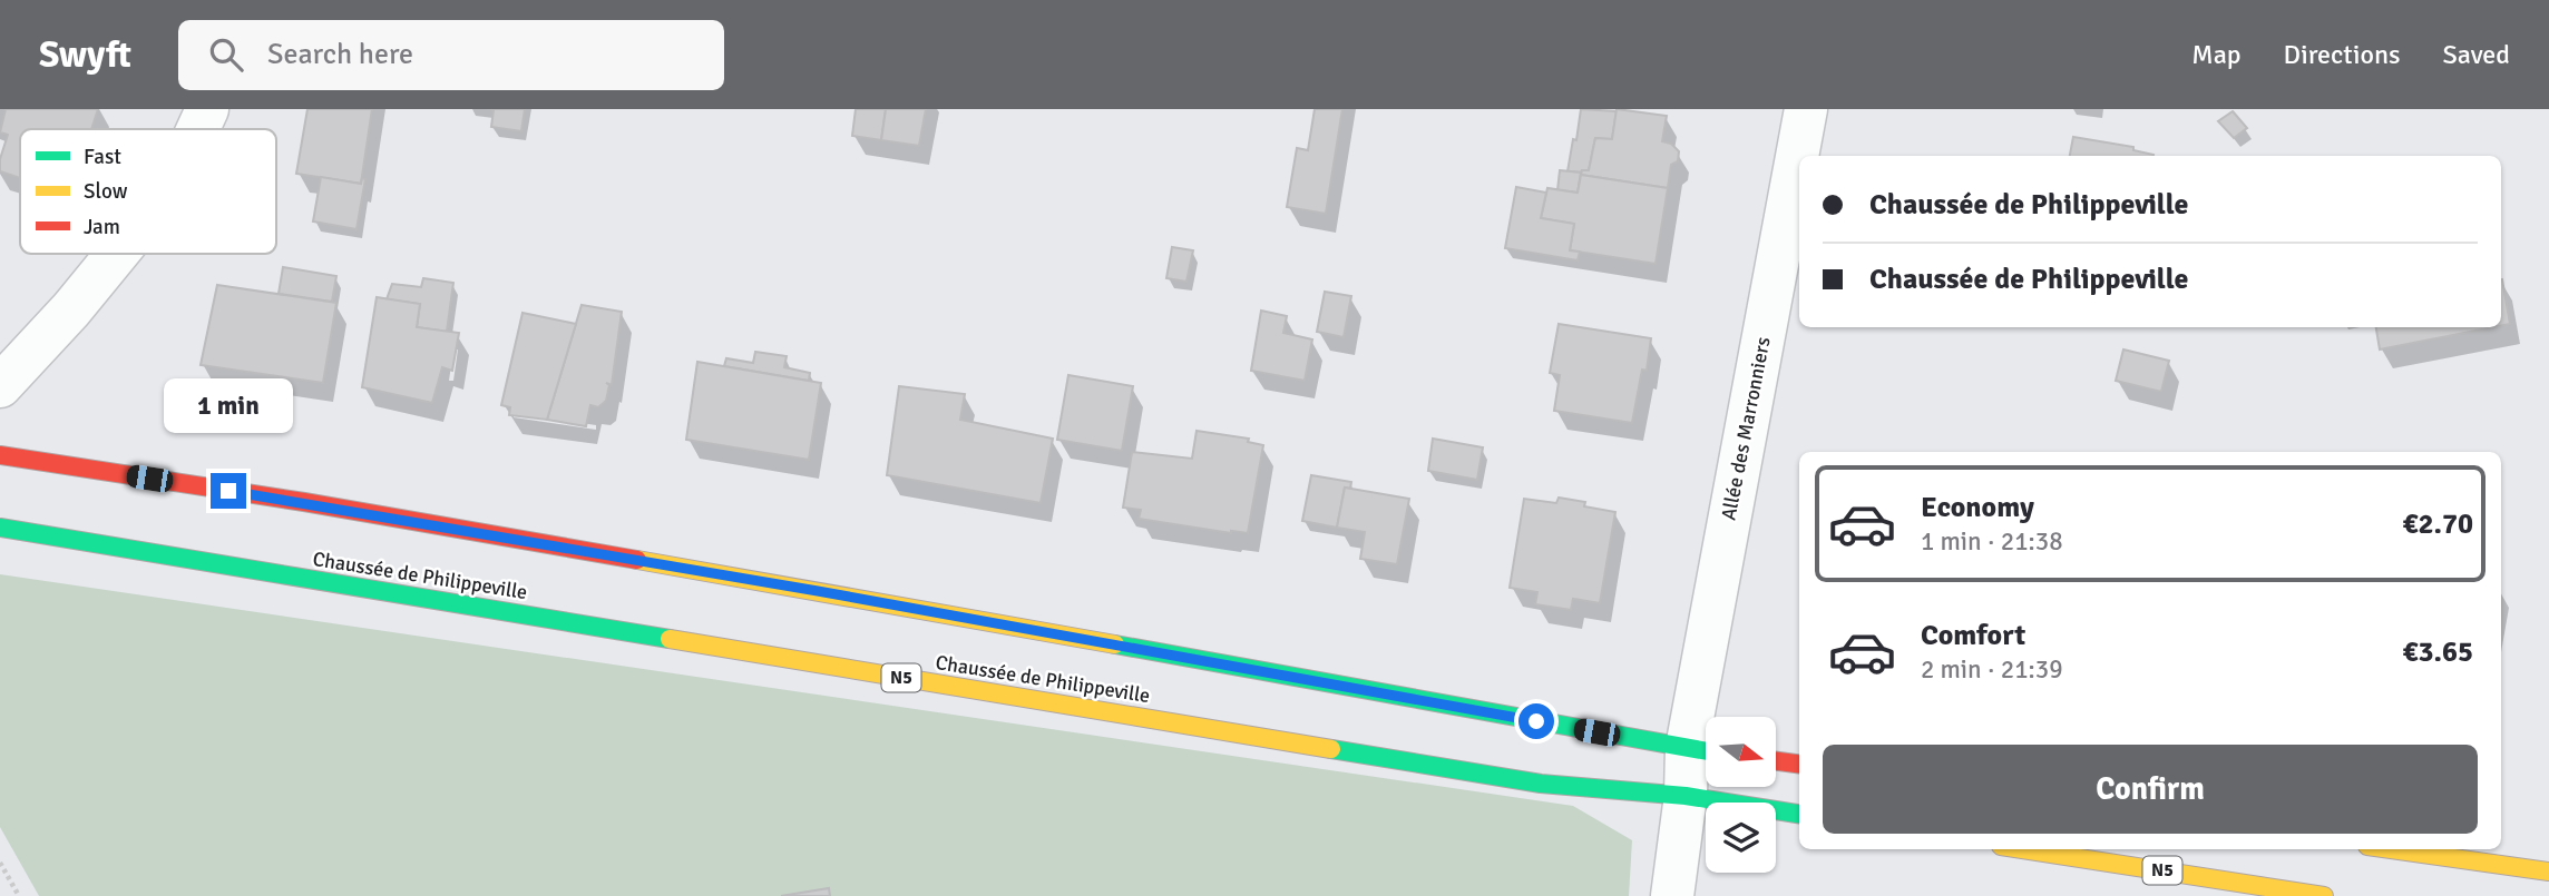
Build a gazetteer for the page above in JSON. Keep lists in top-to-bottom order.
{
  "streets": {
    "main road": ["Chaussée de Philippeville", "N5"],
    "street": ["Allée des Marronniers"]
  },
  "crossings": [
    ["Allée des Marronniers", "Chaussée de Philippeville"]
  ],
  "legend": ["Fast", "Slow", "Jam"],
  "north": "right",
  "page": {
    "header": "Swyft",
    "search": "Search here",
    "nav": ["Map", "Directions", "Saved"],
    "banner": ["Chaussée de Philippeville", "Chaussée de Philippeville"],
    "bubble": "1 min",
    "list": [
      {
        "name": "Economy",
        "note": "1 min · 21:38",
        "value": "€2.70"
      },
      {
        "name": "Comfort",
        "note": "2 min · 21:39",
        "value": "€3.65"
      }
    ],
    "buttons": "Confirm"
  }
}
